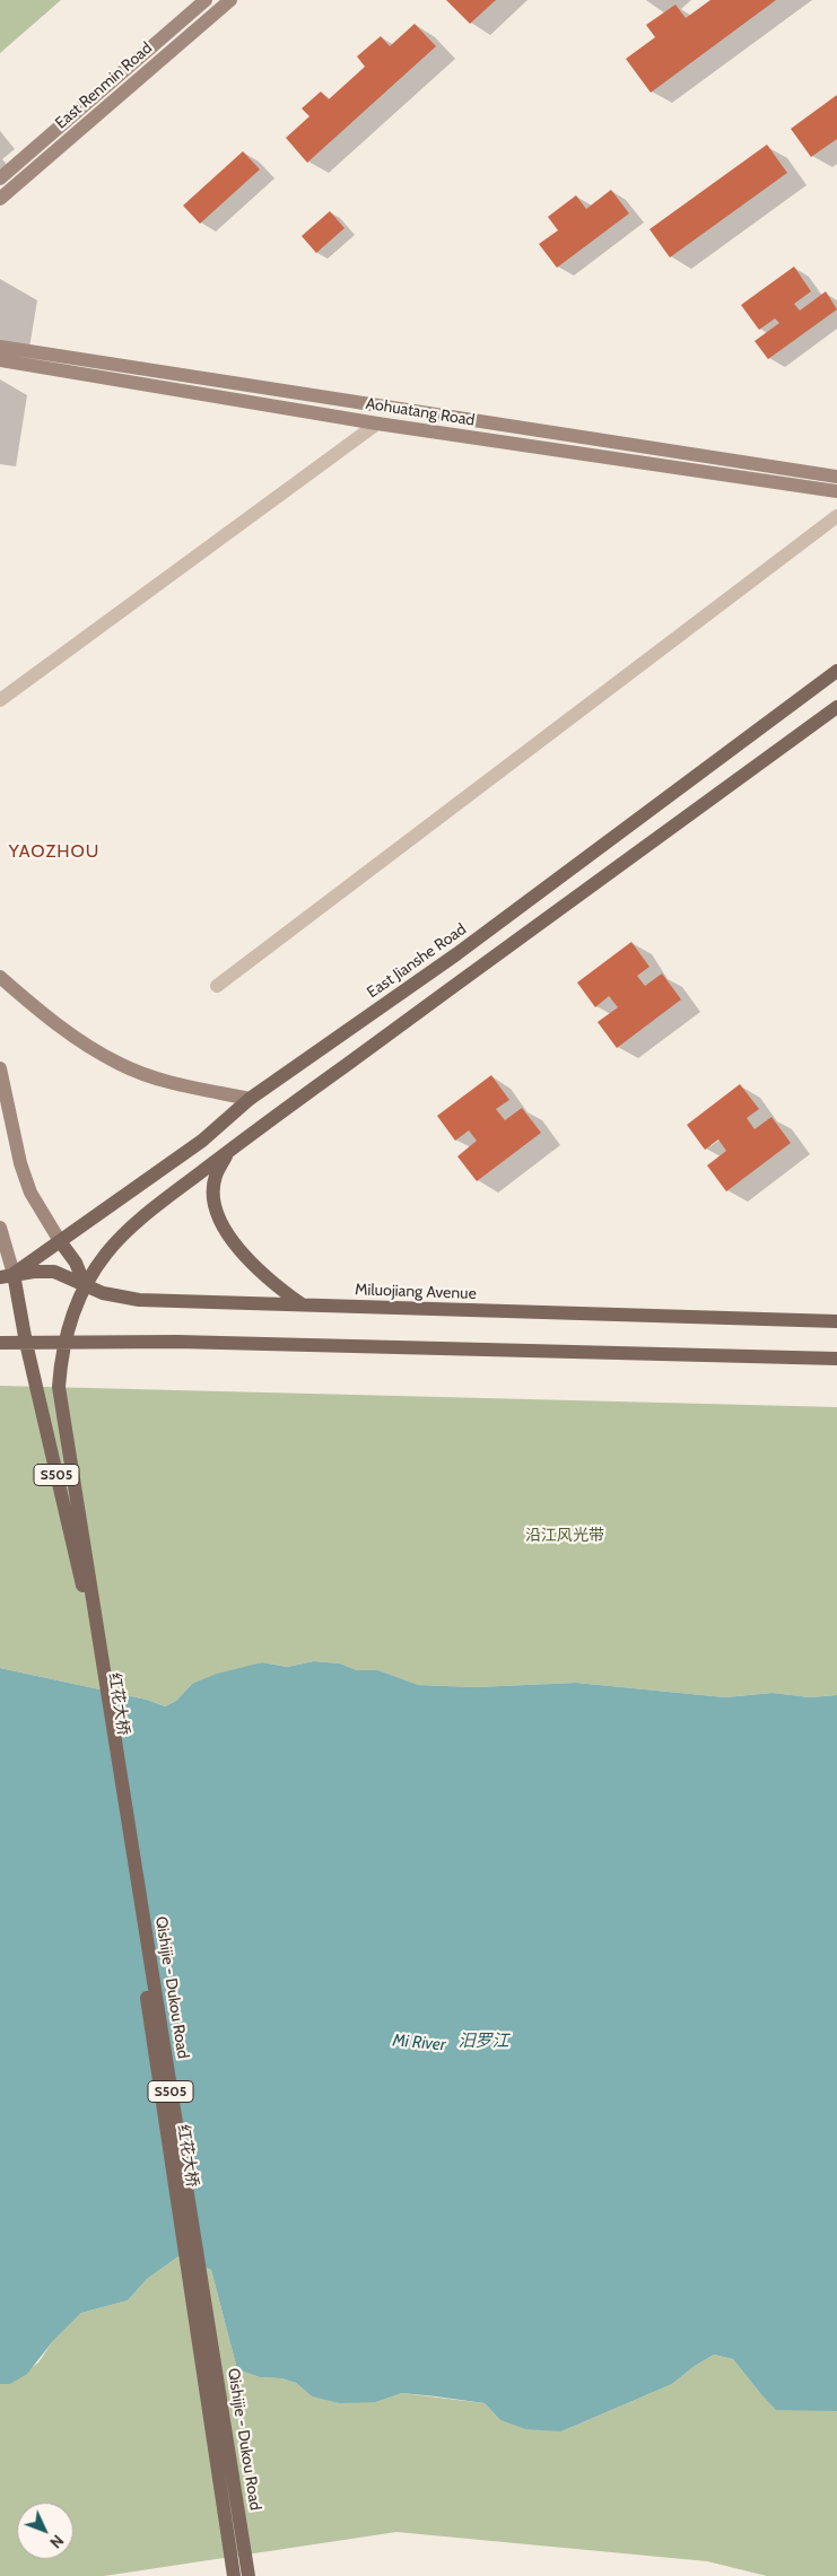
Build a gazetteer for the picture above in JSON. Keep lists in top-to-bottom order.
{
  "streets": {
    "main road": [
      "East Jianshe Road",
      "Miluojiang Avenue",
      "S505",
      "红花大桥",
      "Qishijie - Dukou Road"
    ],
    "street": ["East Renmin Road", "Aohuatang Road"]
  },
  "crossings": [
    ["East Jianshe Road", "Miluojiang Avenue"],
    ["East Jianshe Road", "S505"],
    ["Miluojiang Avenue", "S505"],
    ["S505", "红花大桥"],
    ["S505", "Qishijie - Dukou Road"],
    ["红花大桥", "Qishijie - Dukou Road"]
  ],
  "districts": ["YAOZHOU"],
  "water": ["汨罗江", "Mi River"],
  "parks": ["沿江风光带"],
  "north": "bottom right"
}
